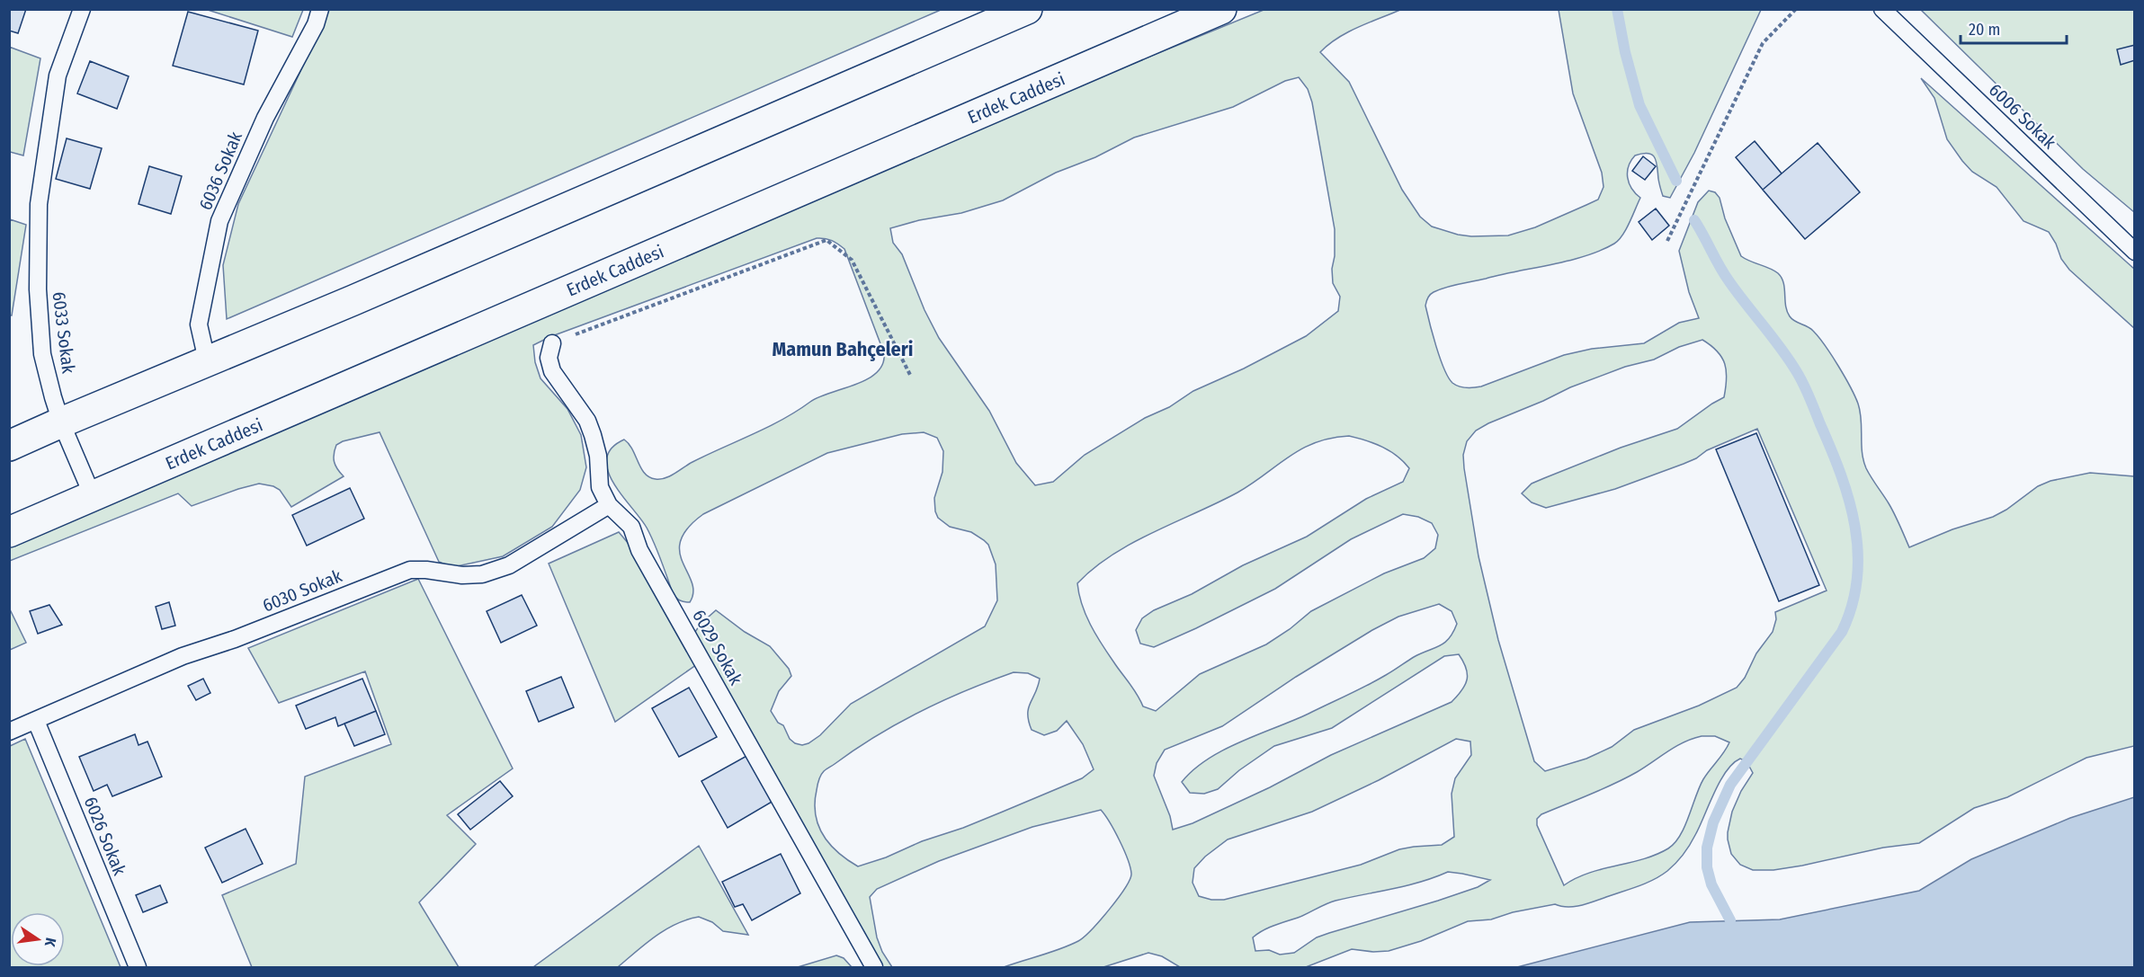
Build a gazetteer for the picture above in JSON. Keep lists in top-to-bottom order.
{
  "streets": {
    "main road": ["Erdek Caddesi"],
    "lane": [
      "6006 Sokak",
      "6036 Sokak",
      "6033 Sokak",
      "6030 Sokak",
      "6029 Sokak",
      "6026 Sokak"
    ]
  },
  "crossings": [
    ["Erdek Caddesi", "6033 Sokak"],
    ["6030 Sokak", "6029 Sokak"],
    ["6030 Sokak", "6026 Sokak"]
  ],
  "districts": ["Mamun Bahçeleri"],
  "scale_bar": "20 m",
  "north": "right"
}
